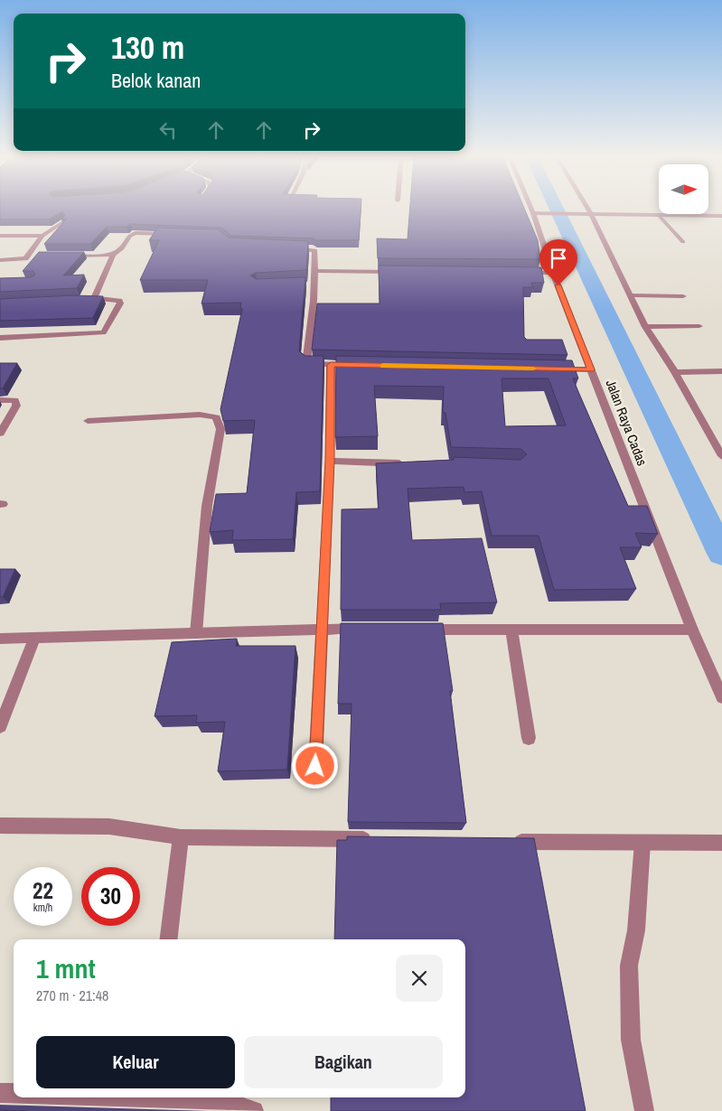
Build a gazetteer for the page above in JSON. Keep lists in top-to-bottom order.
{
  "streets": {
    "street": ["Jalan Raya Cadas"]
  },
  "north": "right",
  "page": {
    "turn": ["130 m", "Belok kanan"],
    "speed": "22 km/h",
    "limit": "30",
    "heading": ["1 mnt", "270 m · 21:48"],
    "buttons": ["Keluar", "Bagikan"]
  }
}
